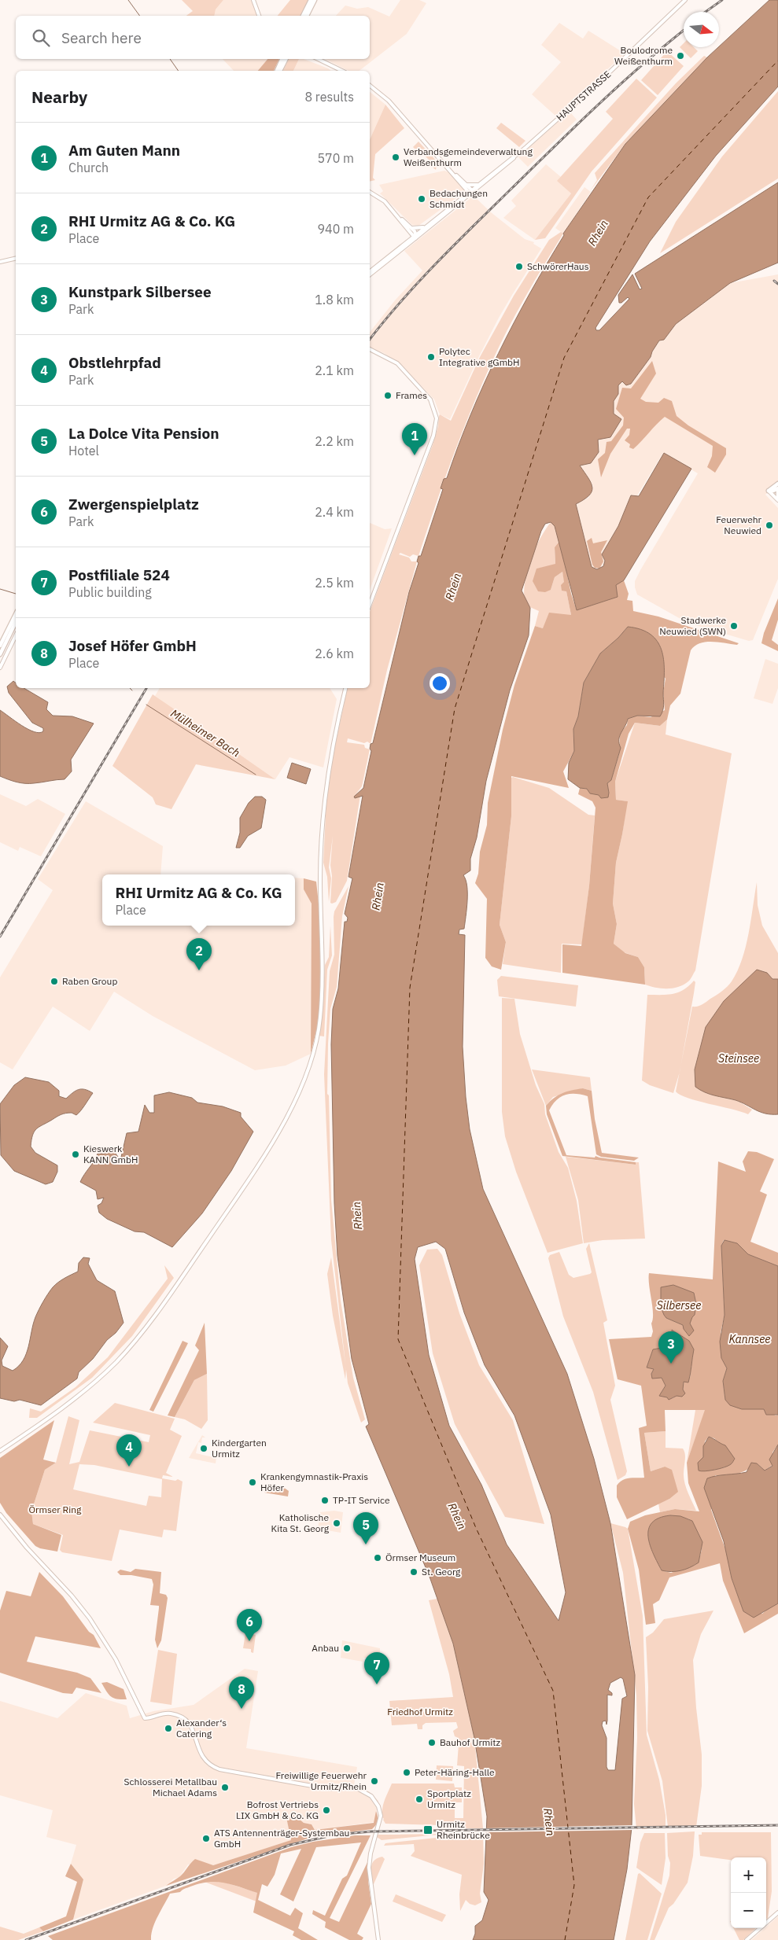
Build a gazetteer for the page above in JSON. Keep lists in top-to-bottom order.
{
  "streets": {
    "street": ["HAUPTSTRASSE"]
  },
  "water": [
    "Rhein",
    "Mülheimer Bach",
    "Steinsee",
    "Silbersee",
    "Kannsee"
  ],
  "parks": ["Örmser Ring", "Friedhof Urmitz"],
  "places": {
    "other": [
      "Boulodrome Weißenthurm",
      "Verbandsgemeindeverwaltung Weißenthurm",
      "Bedachungen Schmidt",
      "SchwörerHaus",
      "Polytec Integrative gGmbH",
      "Frames",
      "Feuerwehr Neuwied",
      "Stadwerke Neuwied (SWN)",
      "Raben Group",
      "Kieswerk KANN GmbH",
      "Kindergarten Urmitz",
      "Krankengymnastik-Praxis Höfer",
      "TP-IT Service",
      "Katholische Kita St. Georg",
      "Örmser Museum",
      "St. Georg",
      "Anbau",
      "Alexander‘s Catering",
      "Bauhof Urmitz",
      "Peter-Häring-Halle",
      "Freiwillige Feuerwehr Urmitz/Rhein",
      "Schlosserei Metallbau Michael Adams",
      "Sportplatz Urmitz",
      "Bofrost Vertriebs LIX GmbH & Co. KG",
      "ATS Antennenträger-Systembau GmbH"
    ],
    "transit": ["Urmitz Rheinbrücke"]
  },
  "north": "right",
  "page": {
    "search": "Search here",
    "heading": ["Nearby", "8 results"],
    "list": [
      {
        "mark": "1",
        "name": "Am Guten Mann",
        "note": "Church",
        "value": "570 m"
      },
      {
        "mark": "2",
        "name": "RHI Urmitz AG & Co. KG",
        "note": "Place",
        "value": "940 m"
      },
      {
        "mark": "3",
        "name": "Kunstpark Silbersee",
        "note": "Park",
        "value": "1.8 km"
      },
      {
        "mark": "4",
        "name": "Obstlehrpfad",
        "note": "Park",
        "value": "2.1 km"
      },
      {
        "mark": "5",
        "name": "La Dolce Vita Pension",
        "note": "Hotel",
        "value": "2.2 km"
      },
      {
        "mark": "6",
        "name": "Zwergenspielplatz",
        "note": "Park",
        "value": "2.4 km"
      },
      {
        "mark": "7",
        "name": "Postfiliale 524",
        "note": "Public building",
        "value": "2.5 km"
      },
      {
        "mark": "8",
        "name": "Josef Höfer GmbH",
        "note": "Place",
        "value": "2.6 km"
      }
    ],
    "pins": [
      "1",
      "2",
      "3",
      "4",
      "5",
      "6",
      "7",
      "8"
    ],
    "popup": ["RHI Urmitz AG & Co. KG", "Place"],
    "map_buttons": ["+", "−"]
  }
}
